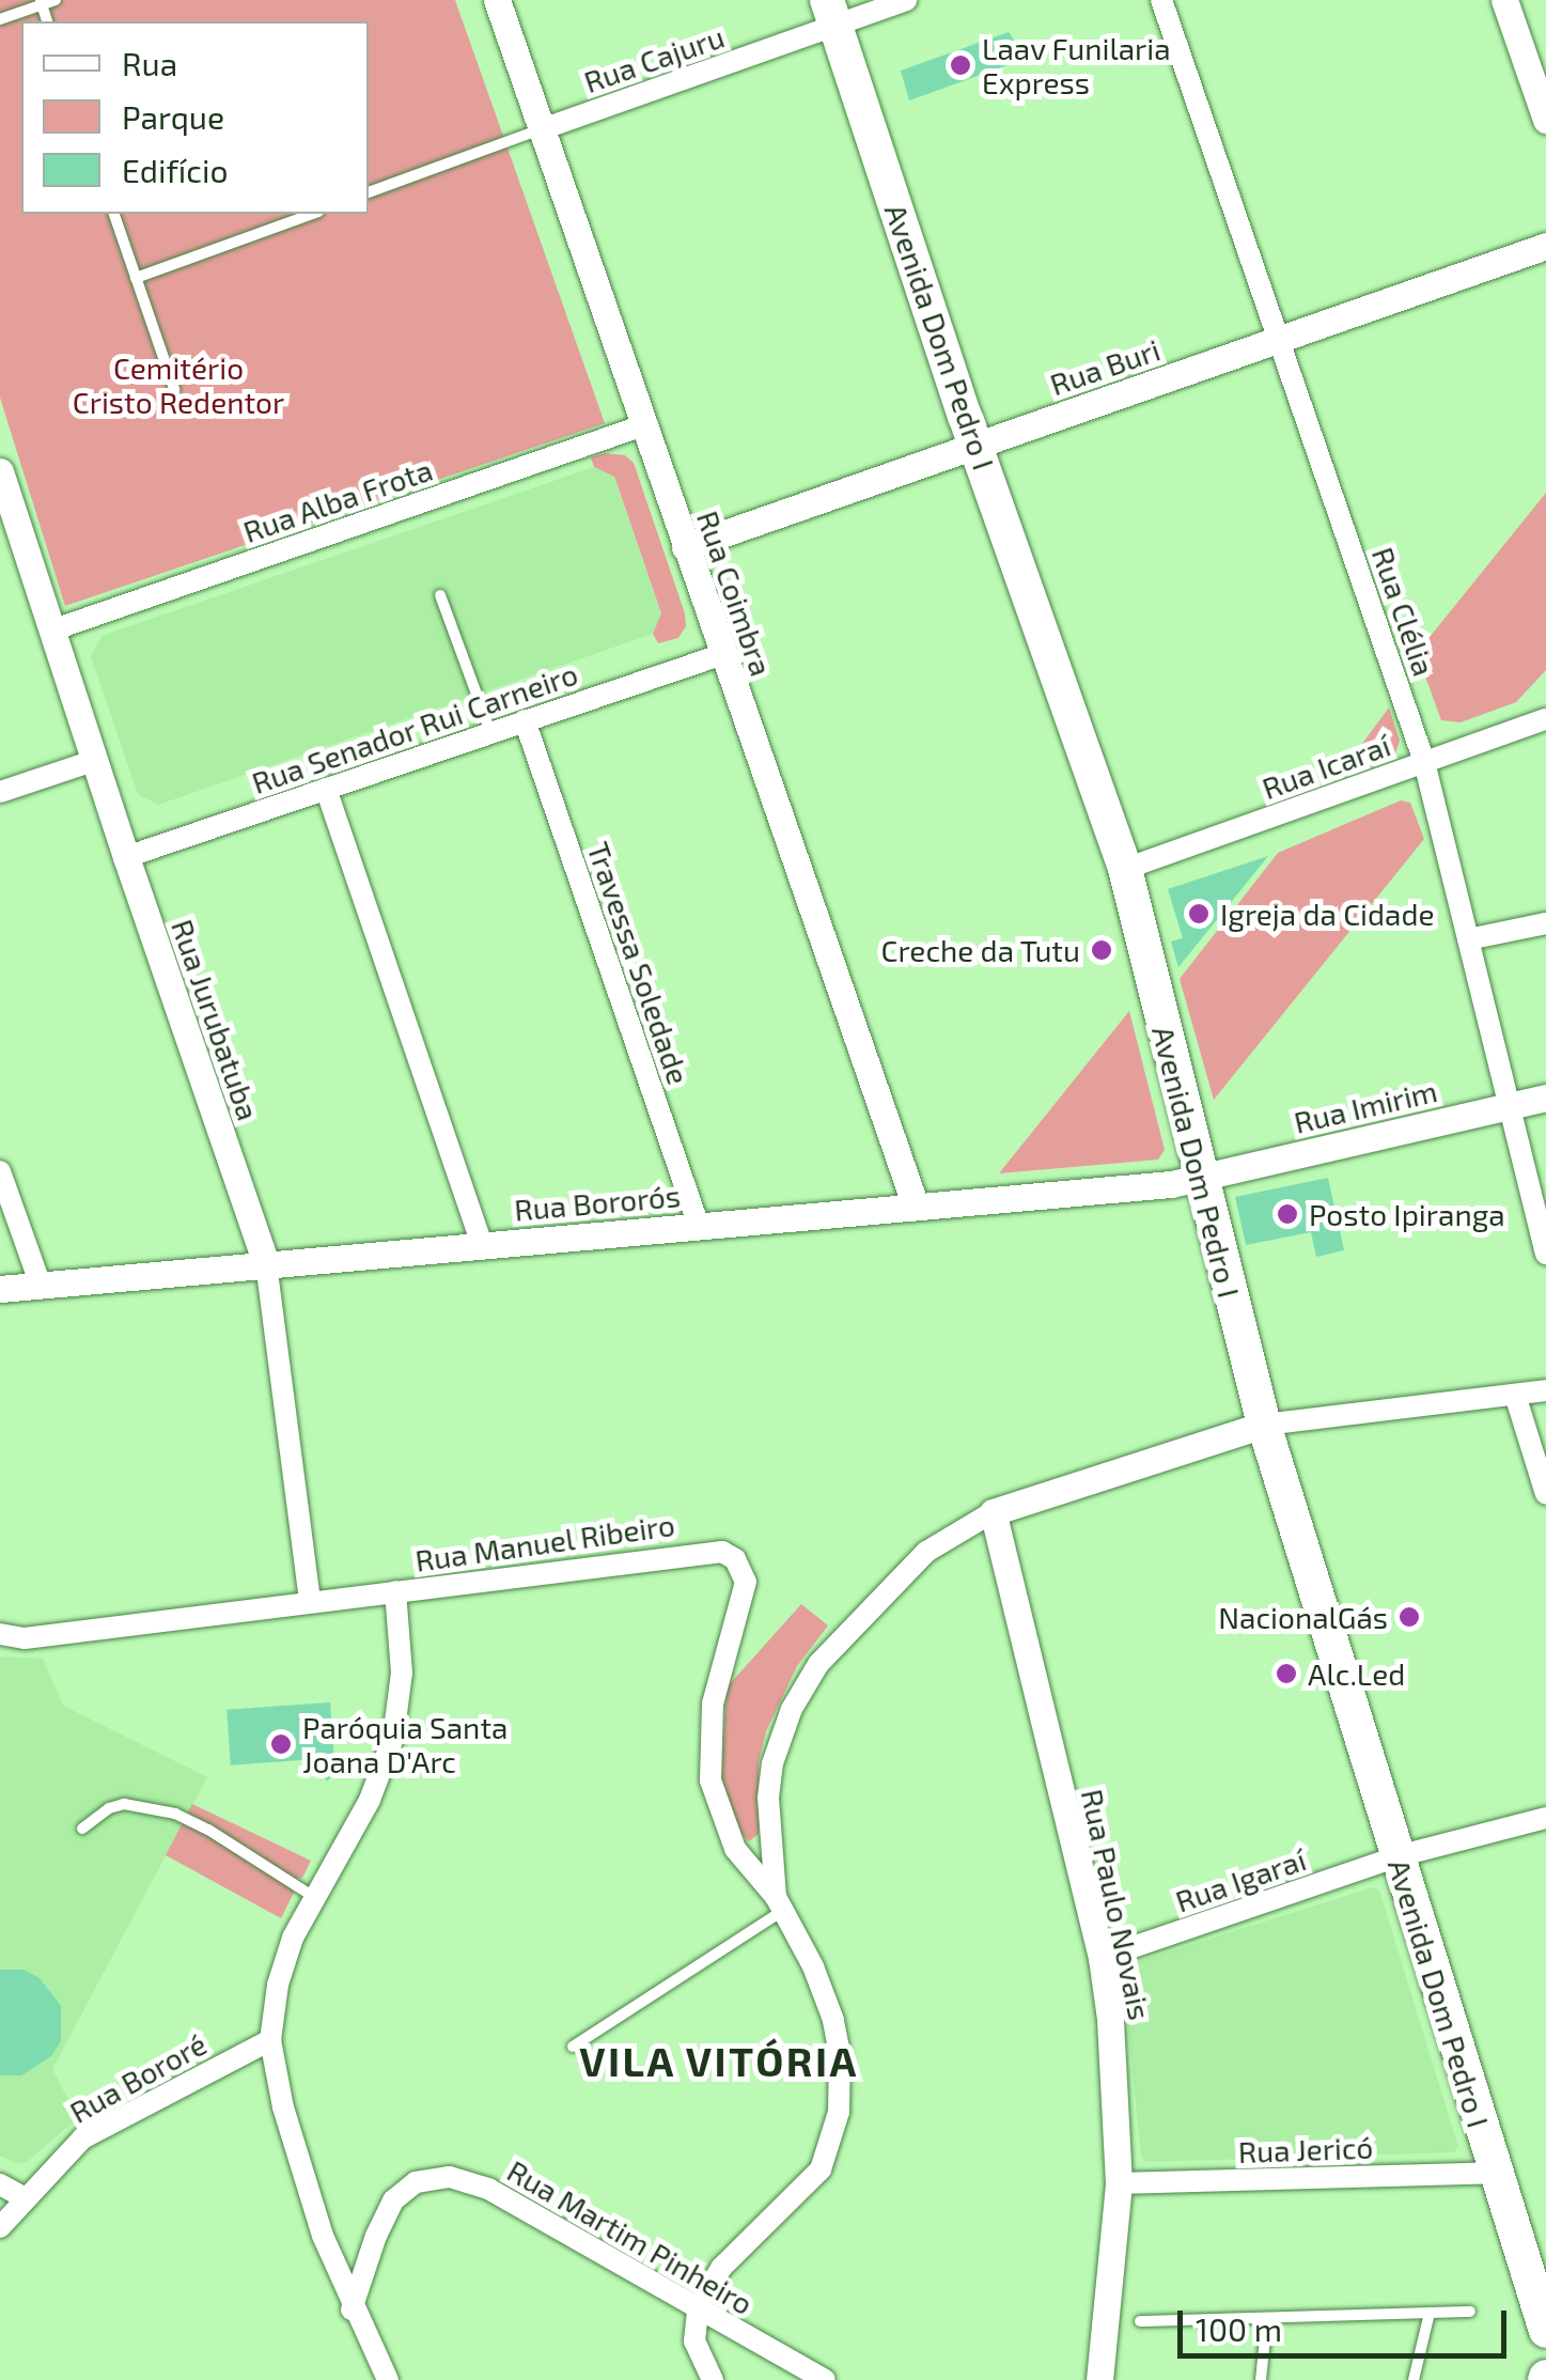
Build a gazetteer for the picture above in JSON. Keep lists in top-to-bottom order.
{
  "streets": {
    "main road": ["Avenida Dom Pedro I"],
    "street": [
      "Rua Cajuru",
      "Rua Buri",
      "Rua Alba Frota",
      "Rua Coimbra",
      "Rua Clélia",
      "Rua Senador Rui Carneiro",
      "Rua Icaraí",
      "Travessa Soledade",
      "Rua Jurubatuba",
      "Rua Imirim",
      "Rua Bororós",
      "Rua Manuel Ribeiro",
      "Rua Igaraí",
      "Rua Paulo Novais",
      "Rua Bororé",
      "Rua Jericó",
      "Rua Martim Pinheiro"
    ]
  },
  "crossings": [
    ["Rua Cajuru", "Avenida Dom Pedro I"],
    ["Rua Cajuru", "Rua Coimbra"],
    ["Avenida Dom Pedro I", "Rua Buri"],
    ["Avenida Dom Pedro I", "Rua Icaraí"],
    ["Avenida Dom Pedro I", "Rua Imirim"],
    ["Avenida Dom Pedro I", "Rua Bororós"],
    ["Avenida Dom Pedro I", "Rua Igaraí"],
    ["Avenida Dom Pedro I", "Rua Jericó"],
    ["Rua Buri", "Rua Coimbra"],
    ["Rua Buri", "Rua Clélia"],
    ["Rua Alba Frota", "Rua Coimbra"],
    ["Rua Alba Frota", "Rua Jurubatuba"],
    ["Rua Coimbra", "Rua Senador Rui Carneiro"],
    ["Rua Coimbra", "Rua Bororós"],
    ["Rua Clélia", "Rua Icaraí"],
    ["Rua Clélia", "Rua Imirim"],
    ["Rua Senador Rui Carneiro", "Travessa Soledade"],
    ["Rua Senador Rui Carneiro", "Rua Jurubatuba"],
    ["Travessa Soledade", "Rua Bororós"],
    ["Rua Jurubatuba", "Rua Bororós"],
    ["Rua Jurubatuba", "Rua Manuel Ribeiro"],
    ["Rua Imirim", "Rua Bororós"],
    ["Rua Igaraí", "Rua Paulo Novais"],
    ["Rua Paulo Novais", "Rua Jericó"]
  ],
  "districts": ["VILA VITÓRIA"],
  "parks": ["Cemitério Cristo Redentor"],
  "places": [
    "Laav Funilaria Express",
    "Igreja da Cidade",
    "Creche da Tutu",
    "Posto Ipiranga",
    "NacionalGás",
    "Alc.Led",
    "Paróquia Santa Joana D'Arc"
  ],
  "legend": ["Rua", "Parque", "Edifício"],
  "scale_bar": "100 m"
}
